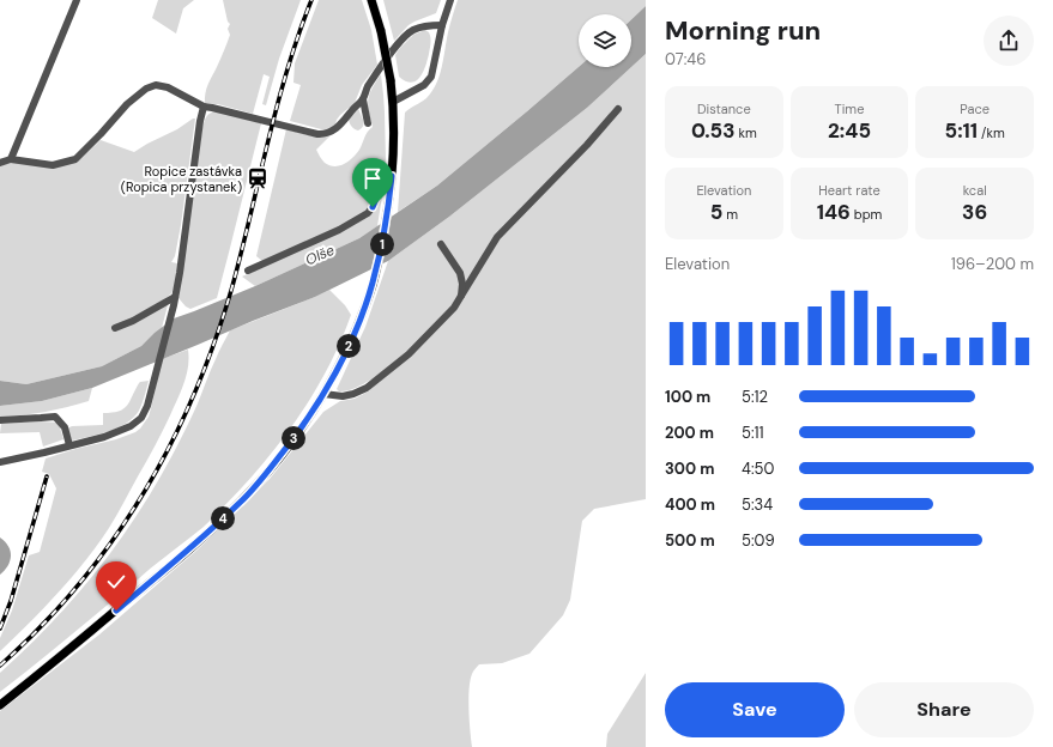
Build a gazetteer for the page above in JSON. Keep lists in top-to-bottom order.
{
  "water": ["Olše"],
  "places": {
    "station": ["Ropice zastávka (Ropica przystanek)"]
  },
  "page": {
    "heading": ["Morning run", "07:46"],
    "stats": [
      ["Distance", "0.53 km"],
      ["Time", "2:45"],
      ["Pace", "5:11 /km"],
      ["Elevation", "5 m"],
      ["Heart rate", "146 bpm"],
      ["kcal", "36"]
    ],
    "pins": [
      "1",
      "2",
      "3",
      "4"
    ],
    "chart": ["Elevation", "196–200 m"],
    "list": [
      {
        "name": "100 m",
        "note": "5:12"
      },
      {
        "name": "200 m",
        "note": "5:11"
      },
      {
        "name": "300 m",
        "note": "4:50"
      },
      {
        "name": "400 m",
        "note": "5:34"
      },
      {
        "name": "500 m",
        "note": "5:09"
      }
    ],
    "buttons": ["Save", "Share"]
  }
}
